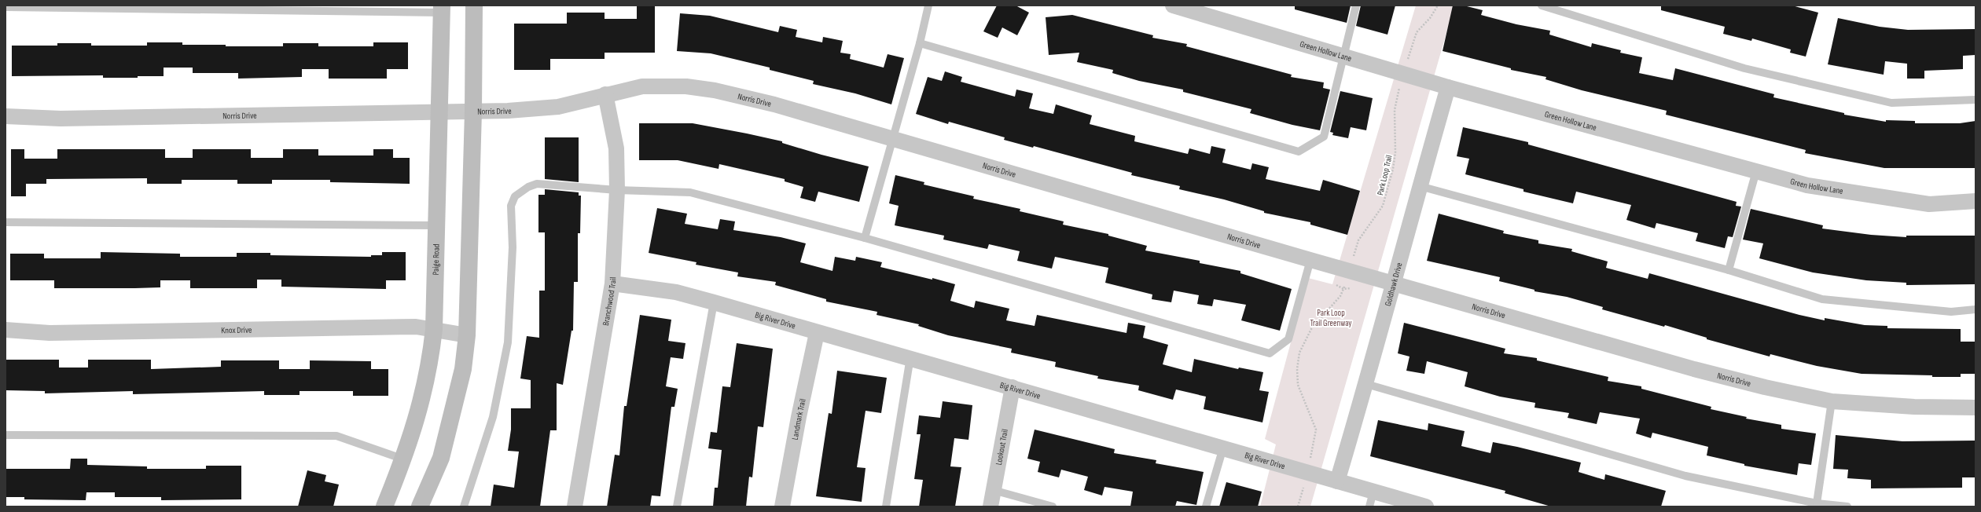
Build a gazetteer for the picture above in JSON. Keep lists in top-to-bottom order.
{
  "streets": {
    "main road": ["Paige Road"],
    "street": [
      "Green Hollow Lane",
      "Norris Drive",
      "Goldhawk Drive",
      "Branchwood Trail",
      "Big River Drive",
      "Knox Drive",
      "Landmark Trail",
      "Lookout Trail"
    ],
    "path": ["Park Loop Trail"]
  },
  "crossings": [
    ["Green Hollow Lane", "Goldhawk Drive"],
    ["Norris Drive", "Paige Road"],
    ["Norris Drive", "Goldhawk Drive"],
    ["Norris Drive", "Branchwood Trail"],
    ["Paige Road", "Knox Drive"],
    ["Goldhawk Drive", "Big River Drive"],
    ["Branchwood Trail", "Big River Drive"],
    ["Big River Drive", "Landmark Trail"],
    ["Big River Drive", "Lookout Trail"]
  ],
  "parks": ["Park Loop Trail Greenway"]
}
